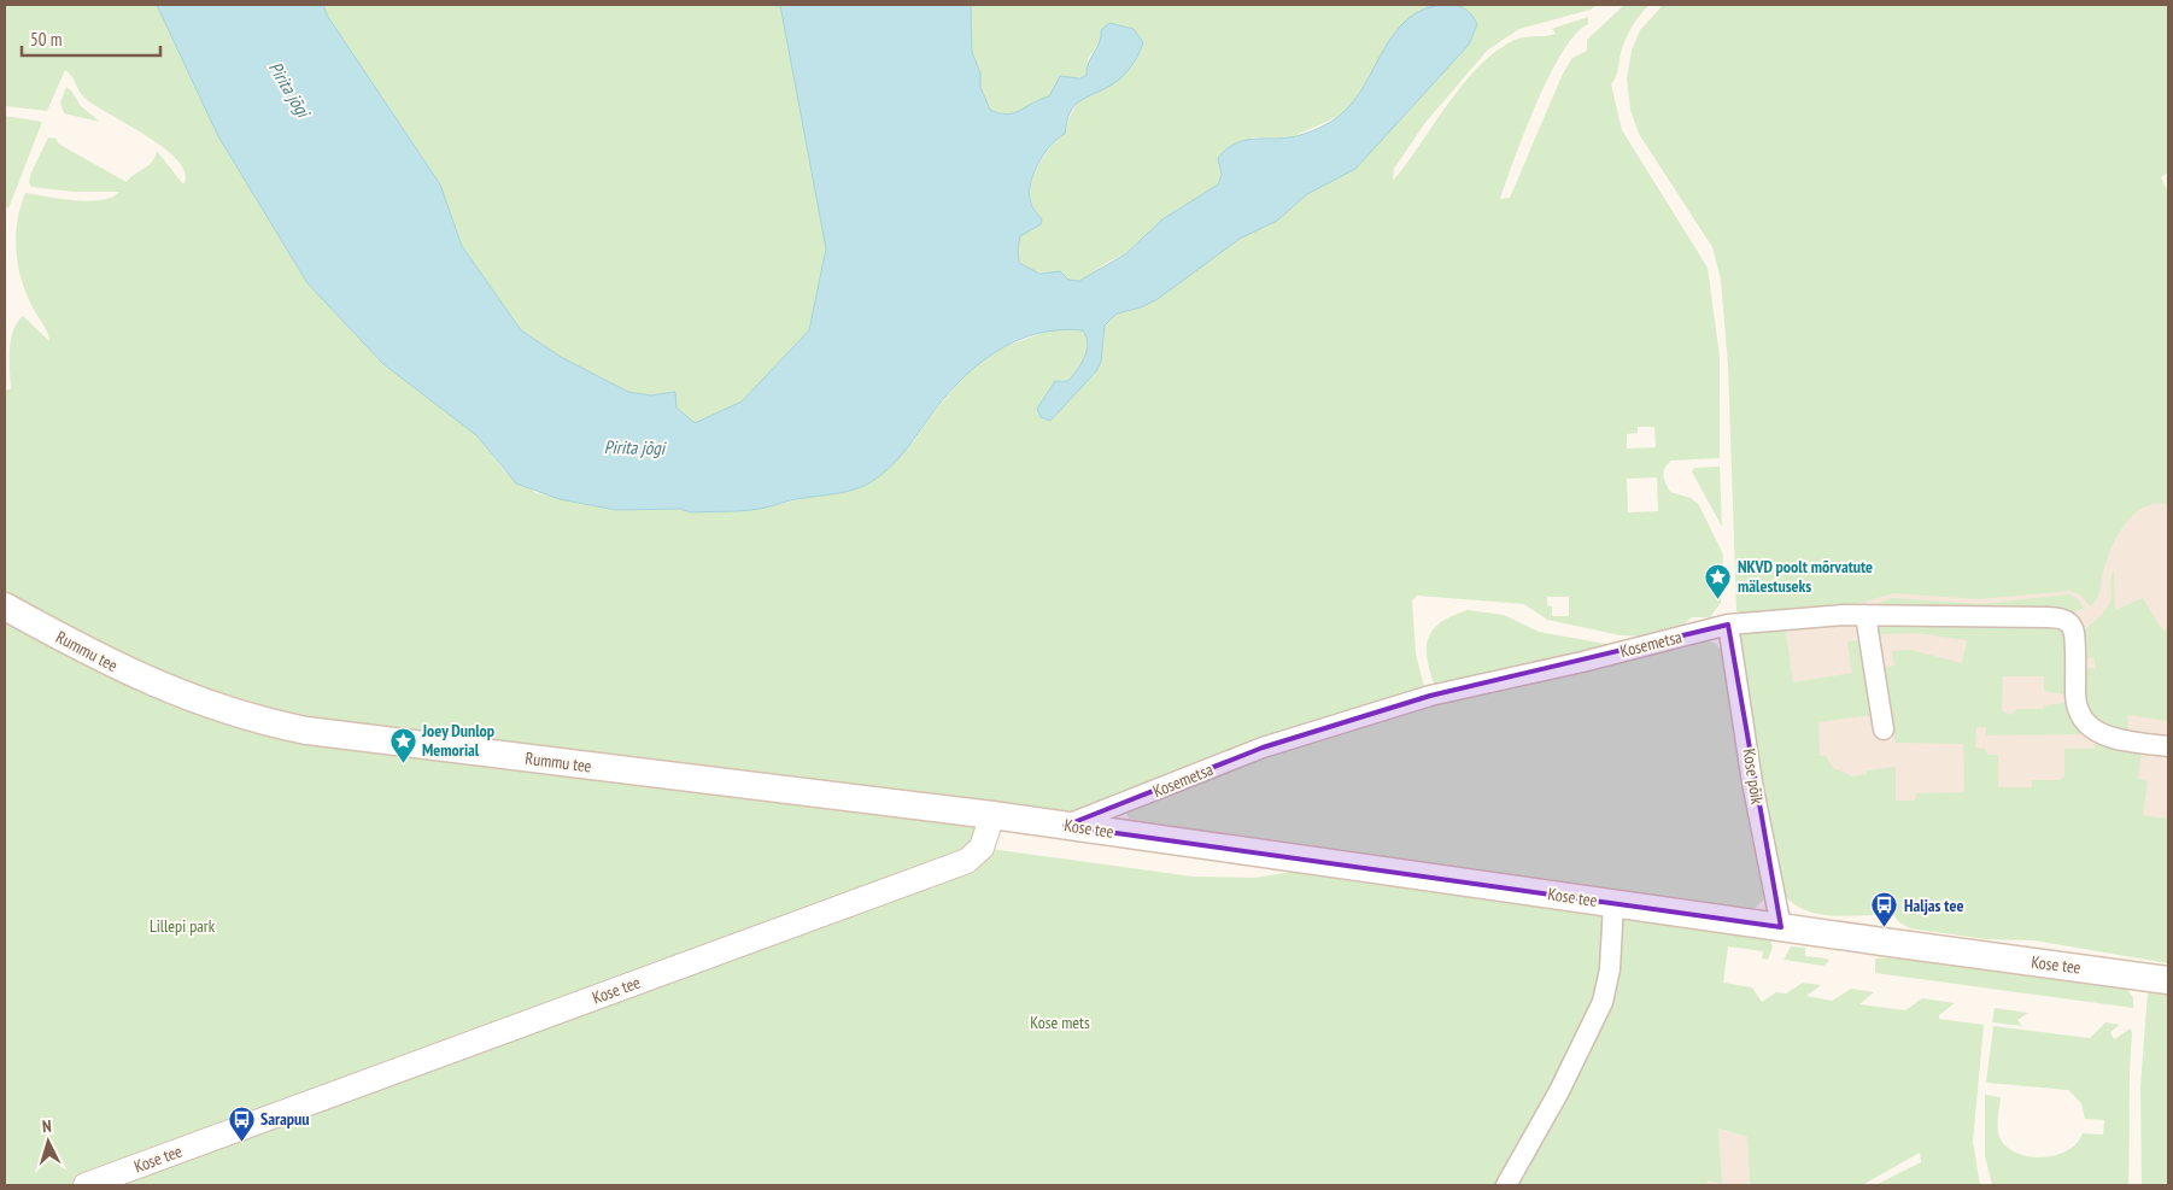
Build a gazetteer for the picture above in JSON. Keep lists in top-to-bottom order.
{
  "streets": {
    "main road": ["Rummu tee", "Kose tee"],
    "street": ["Kosemetsa", "Kose põik"]
  },
  "crossings": [
    ["Kosemetsa", "Kose põik"],
    ["Kosemetsa", "Kose tee"],
    ["Rummu tee", "Kose tee"],
    ["Kose põik", "Kose tee"]
  ],
  "water": ["Pirita jõgi"],
  "parks": ["Lillepi park", "Kose mets"],
  "places": {
    "place": ["NKVD poolt mõrvatute mälestuseks", "Joey Dunlop Memorial"],
    "bus stop": ["Haljas tee", "Sarapuu"]
  },
  "scale_bar": "50 m",
  "north": "top"
}
